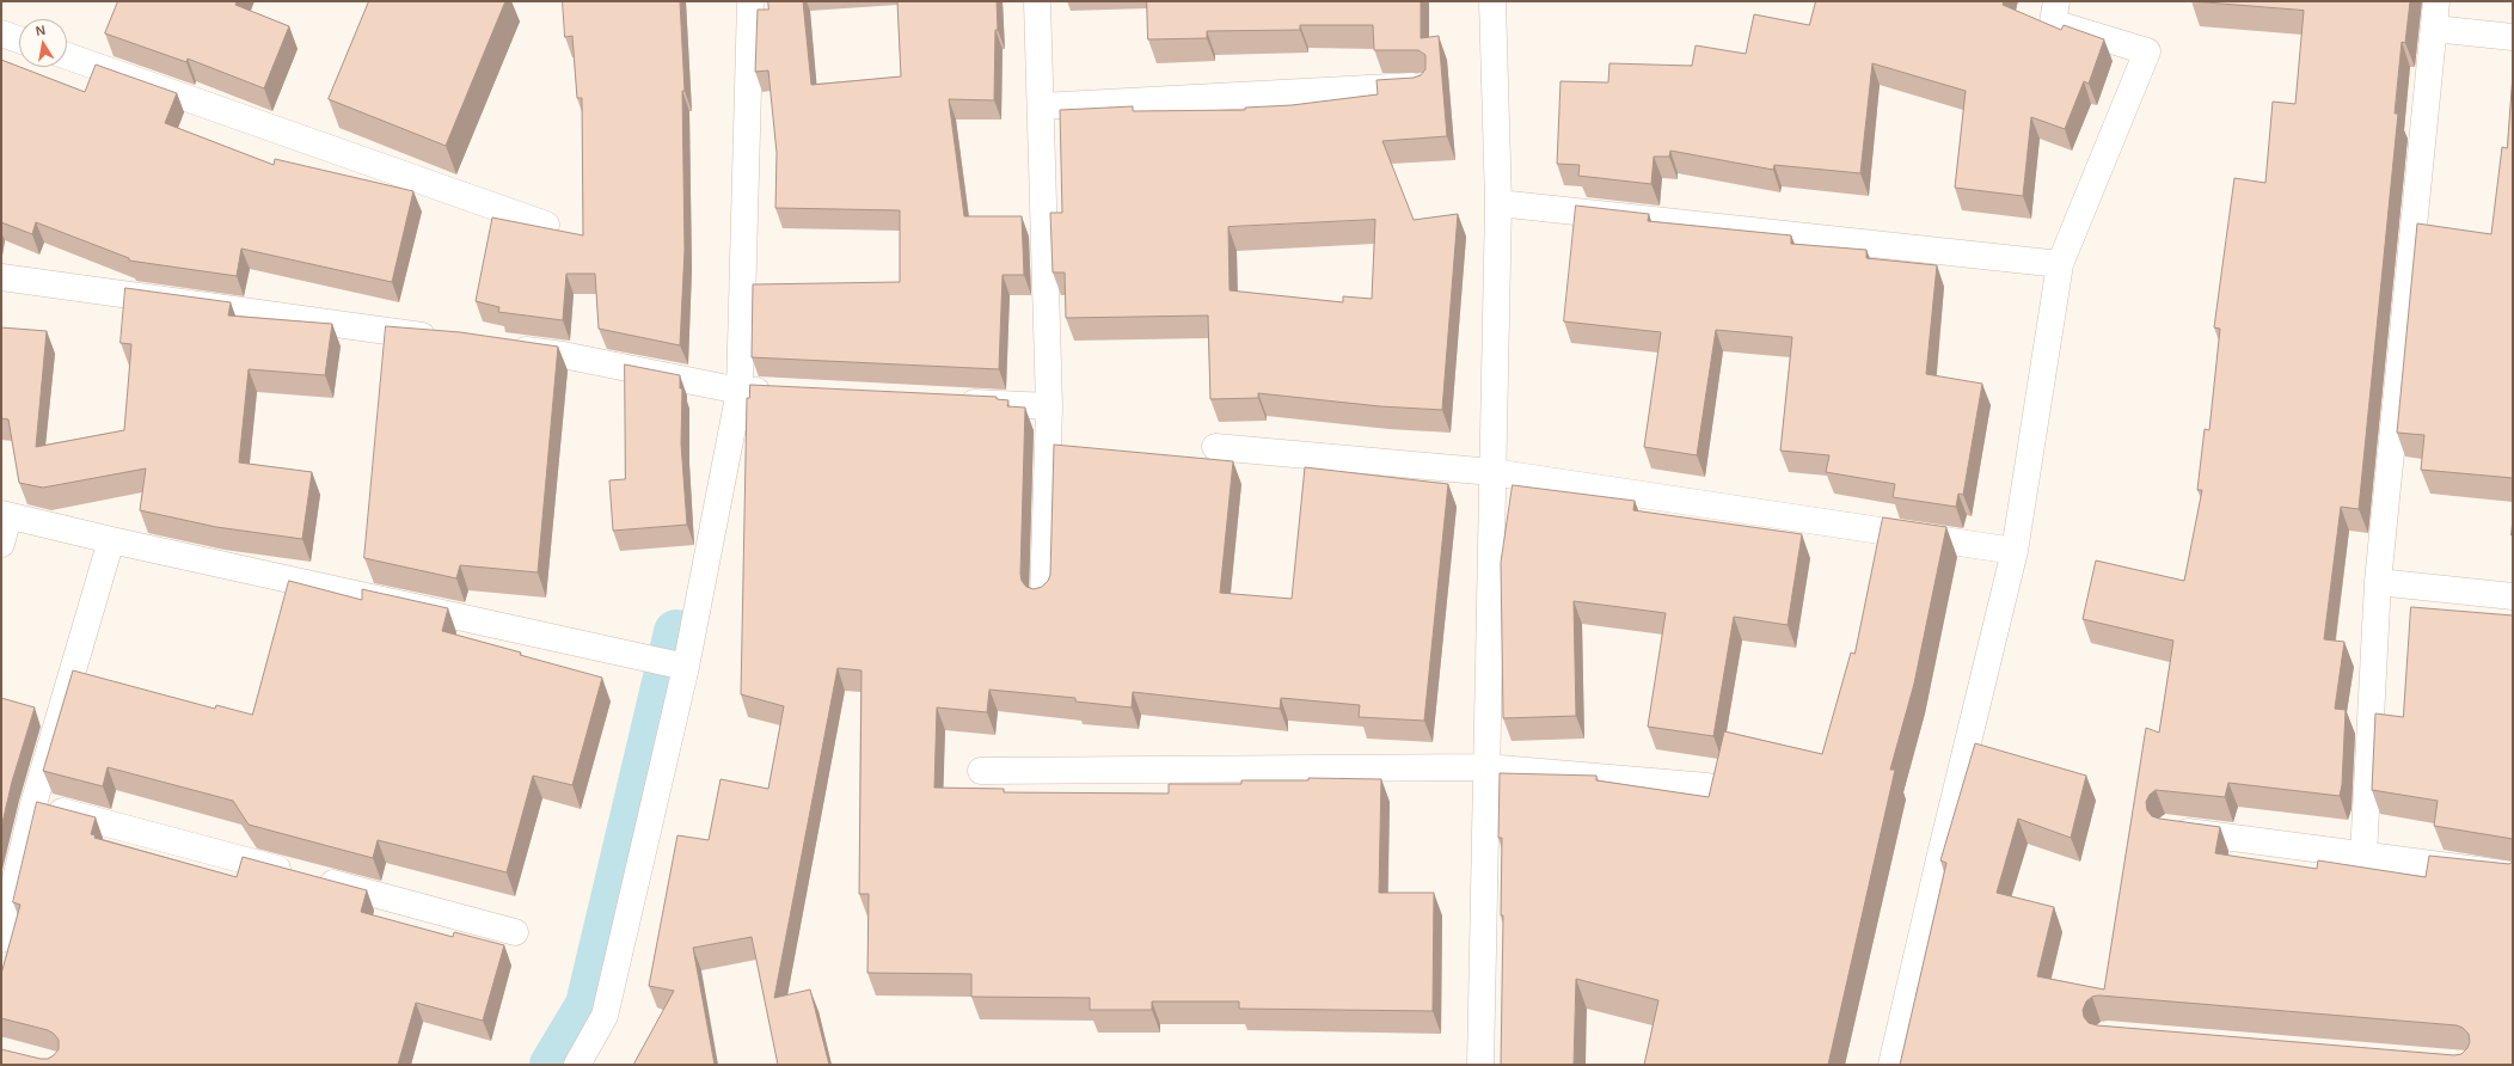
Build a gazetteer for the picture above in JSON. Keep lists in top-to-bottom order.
{
  "north": "top"
}
